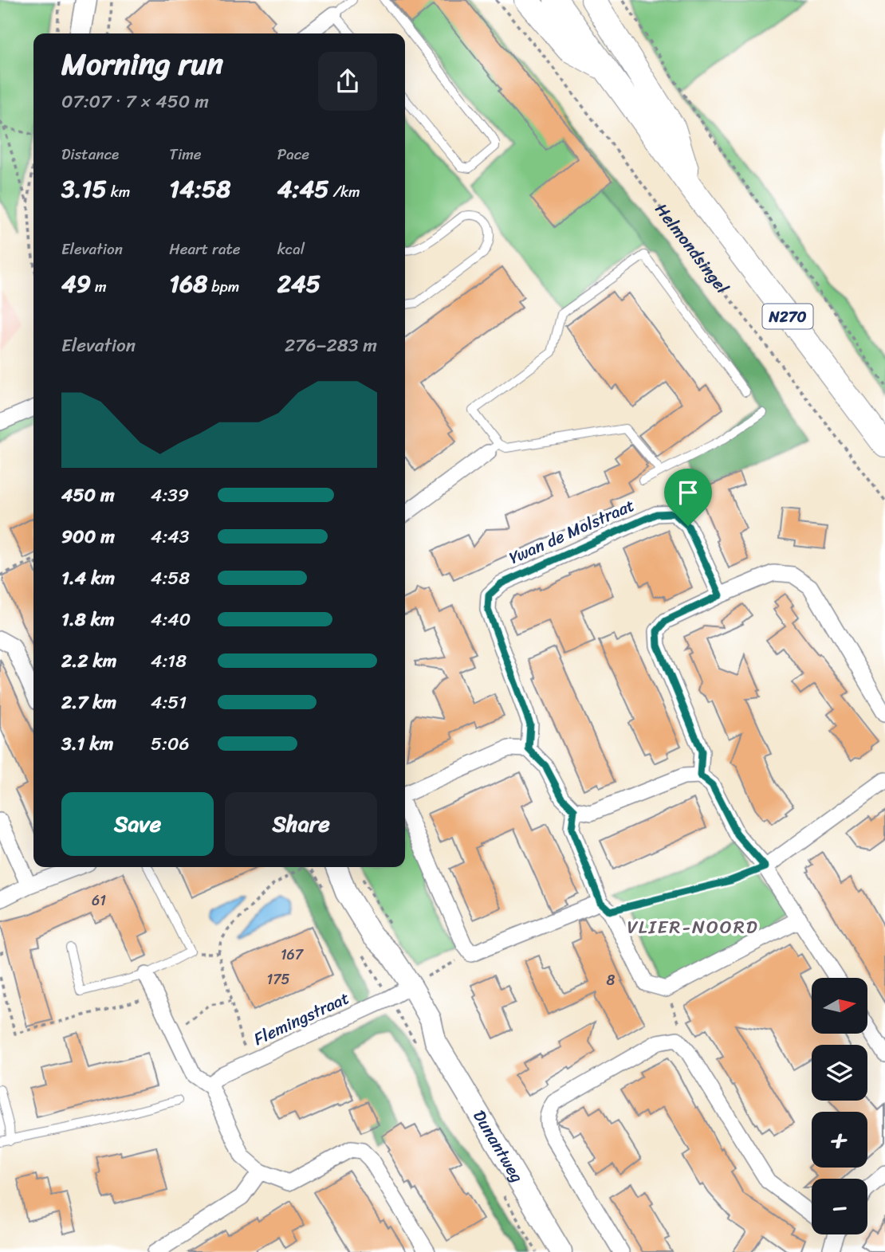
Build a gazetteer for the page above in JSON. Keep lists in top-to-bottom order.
{
  "streets": {
    "main road": ["N270"],
    "street": ["Ywan de Molstraat", "Flemingstraat", "Dunantweg"],
    "path": ["Helmondsingel"]
  },
  "crossings": [
    ["Flemingstraat", "Dunantweg"]
  ],
  "districts": ["VLIER-NOORD"],
  "house_numbers": [
    "61",
    "167",
    "175",
    "8"
  ],
  "north": "right",
  "page": {
    "heading": ["Morning run", "07:07 · 7 × 450 m"],
    "stats": [
      ["Distance", "3.15 km"],
      ["Time", "14:58"],
      ["Pace", "4:45 /km"],
      ["Elevation", "49 m"],
      ["Heart rate", "168 bpm"],
      ["kcal", "245"]
    ],
    "chart": ["Elevation", "276–283 m"],
    "list": [
      {
        "name": "450 m",
        "note": "4:39"
      },
      {
        "name": "900 m",
        "note": "4:43"
      },
      {
        "name": "1.4 km",
        "note": "4:58"
      },
      {
        "name": "1.8 km",
        "note": "4:40"
      },
      {
        "name": "2.2 km",
        "note": "4:18"
      },
      {
        "name": "2.7 km",
        "note": "4:51"
      },
      {
        "name": "3.1 km",
        "note": "5:06"
      }
    ],
    "buttons": ["Save", "Share"],
    "map_buttons": ["+", "−"]
  }
}
